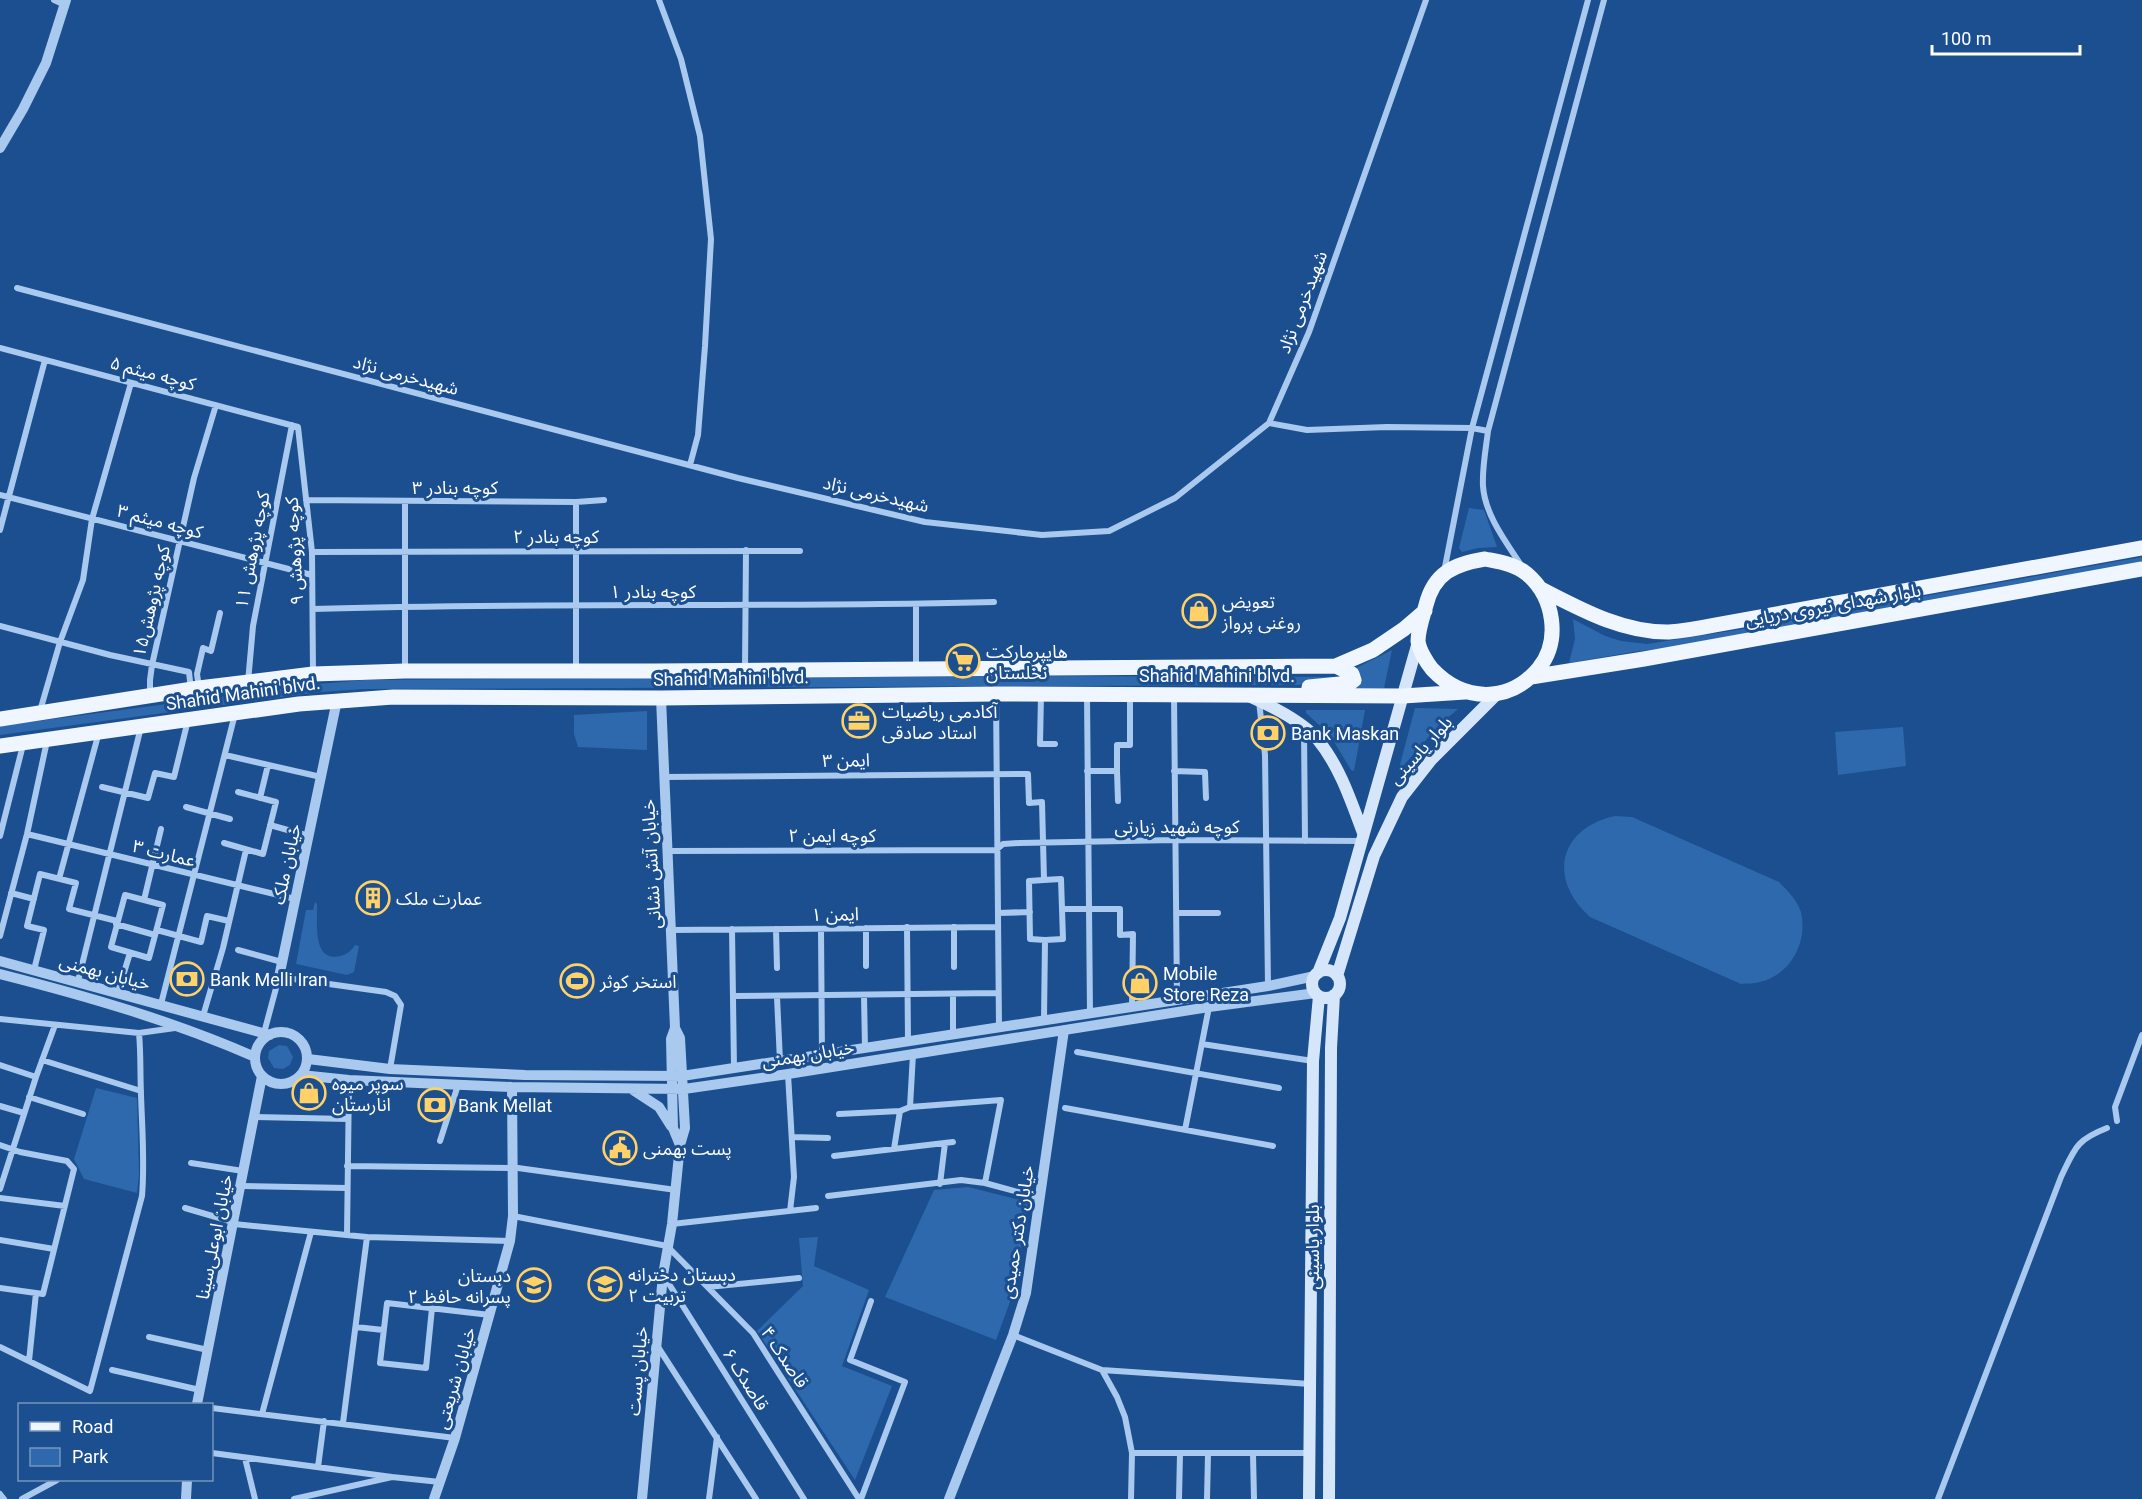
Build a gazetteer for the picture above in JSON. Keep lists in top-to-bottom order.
{
  "streets": {
    "main road": ["بلوار شهدای نیروی دریایی", "Shahid Mahini blvd.", "بلوار یاسینی"],
    "street": [
      "شهیدخرمی نژاد",
      "کوچه میثم ۵",
      "کوچه بنادر ۳",
      "کوچه میثم ۳",
      "کوچه بنادر ۲",
      "کوچه پژوهش ۱۱",
      "کوچه پژوهش ۹",
      "کوچه بنادر ۱",
      "کوچه پژوهش۱۵",
      "ایمن ۳",
      "کوچه شهید زیارتی",
      "کوچه ایمن ۲",
      "عمارت ۳",
      "خیابان ملک",
      "خیابان آتش نشانی",
      "ایمن ۱",
      "خیابان بهمنی",
      "خیابان دکتر حمیدی",
      "خیابان ابوعلی‌سینا",
      "قاصدک ۴",
      "خیابان پست",
      "خیابان شریعتی",
      "قاصدک ۶"
    ]
  },
  "crossings": [
    ["کوچه میثم ۵", "کوچه پژوهش ۱۱"],
    ["کوچه میثم ۵", "کوچه پژوهش ۹"],
    ["کوچه میثم ۵", "کوچه پژوهش۱۵"],
    ["کوچه بنادر ۳", "کوچه پژوهش ۹"],
    ["کوچه میثم ۳", "کوچه پژوهش ۱۱"],
    ["کوچه میثم ۳", "کوچه پژوهش ۹"],
    ["کوچه میثم ۳", "کوچه پژوهش۱۵"],
    ["کوچه بنادر ۲", "کوچه پژوهش ۹"],
    ["کوچه پژوهش ۱۱", "کوچه پژوهش ۹"],
    ["کوچه پژوهش ۱۱", "Shahid Mahini blvd."],
    ["کوچه پژوهش ۹", "کوچه بنادر ۱"],
    ["کوچه پژوهش ۹", "Shahid Mahini blvd."],
    ["کوچه پژوهش۱۵", "Shahid Mahini blvd."],
    ["بلوار شهدای نیروی دریایی", "Shahid Mahini blvd."],
    ["بلوار شهدای نیروی دریایی", "بلوار یاسینی"],
    ["Shahid Mahini blvd.", "بلوار یاسینی"],
    ["Shahid Mahini blvd.", "خیابان ملک"],
    ["Shahid Mahini blvd.", "خیابان آتش نشانی"],
    ["بلوار یاسینی", "خیابان بهمنی"],
    ["ایمن ۳", "کوچه شهید زیارتی"],
    ["ایمن ۳", "خیابان آتش نشانی"],
    ["کوچه شهید زیارتی", "کوچه ایمن ۲"],
    ["کوچه ایمن ۲", "خیابان آتش نشانی"],
    ["عمارت ۳", "خیابان ملک"],
    ["خیابان ملک", "خیابان بهمنی"],
    ["خیابان ملک", "خیابان ابوعلی‌سینا"],
    ["خیابان آتش نشانی", "ایمن ۱"],
    ["خیابان آتش نشانی", "خیابان بهمنی"],
    ["خیابان بهمنی", "خیابان دکتر حمیدی"],
    ["خیابان بهمنی", "خیابان ابوعلی‌سینا"],
    ["خیابان بهمنی", "خیابان شریعتی"],
    ["قاصدک ۴", "خیابان پست"],
    ["خیابان پست", "قاصدک ۶"]
  ],
  "places": {
    "shop": ["تعویض روغنی پرواز", "Mobile Store Reza", "سوپر میوه انارستان"],
    "supermarket": ["هایپرمارکت نخلستان"],
    "office": ["آکادمی ریاضیات استاد صادقی"],
    "bank": ["Bank Maskan", "Bank Melli Iran", "Bank Mellat"],
    "building": ["عمارت ملک"],
    "sports": ["استخر کوثر"],
    "public building": ["پست بهمنی"],
    "school or university": ["دبستان دخترانه تربیت ۲", "دبستان پسرانه حافظ ۲"]
  },
  "legend": ["Road", "Park"],
  "scale_bar": "100 m"
}
